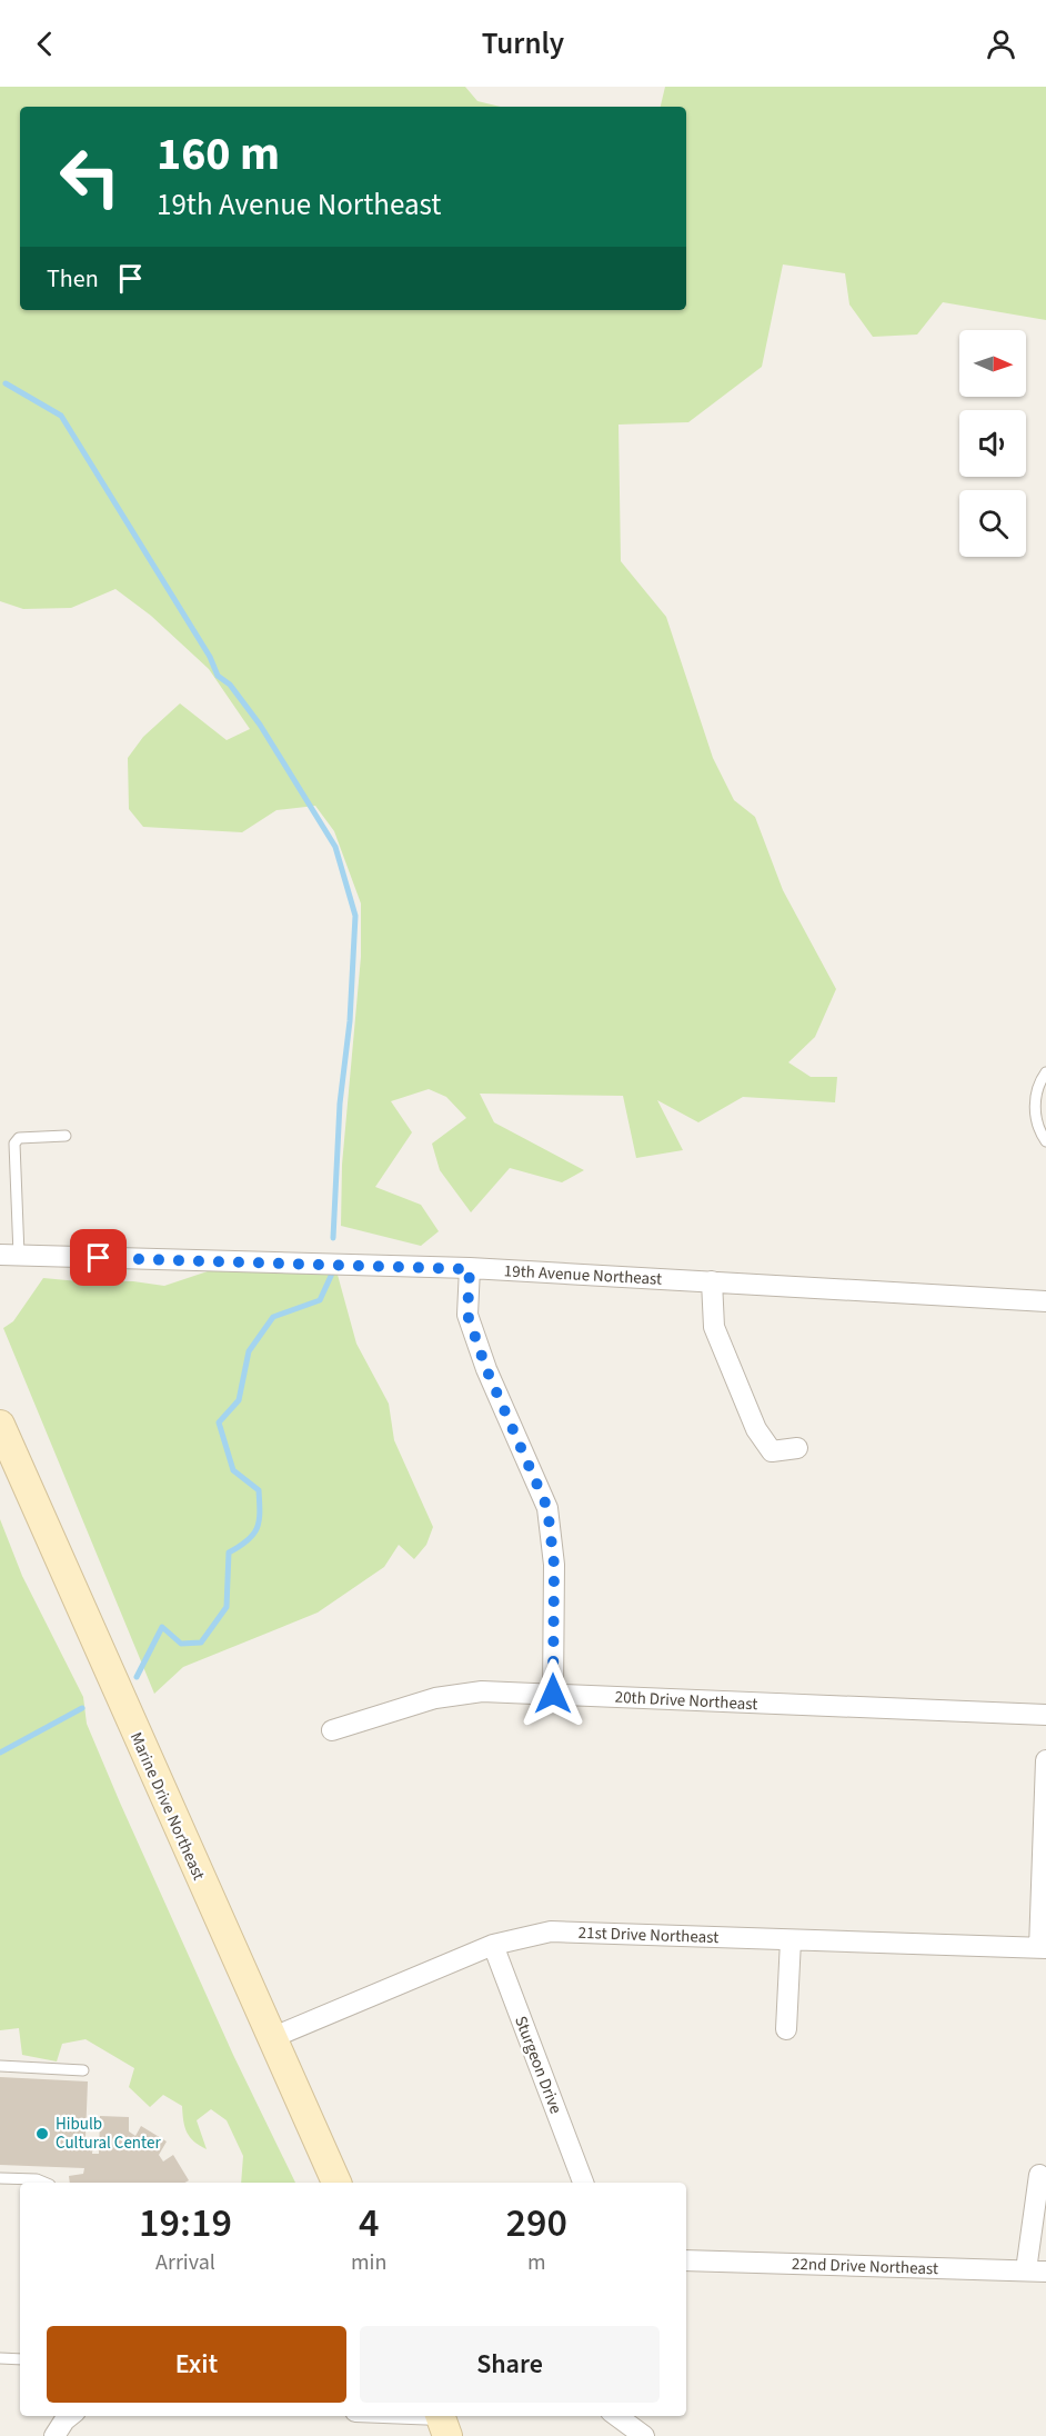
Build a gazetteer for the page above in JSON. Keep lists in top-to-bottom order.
{
  "streets": {
    "main road": ["Marine Drive Northeast"],
    "street": [
      "19th Avenue Northeast",
      "20th Drive Northeast",
      "21st Drive Northeast",
      "Sturgeon Drive",
      "22nd Drive Northeast"
    ]
  },
  "crossings": [
    ["Marine Drive Northeast", "21st Drive Northeast"],
    ["21st Drive Northeast", "Sturgeon Drive"]
  ],
  "places": ["Hibulb Cultural Center"],
  "north": "right",
  "page": {
    "header": "Turnly",
    "turn": ["160 m", "19th Avenue Northeast"],
    "then": "Then",
    "eta": [
      "19:19",
      "Arrival",
      "4",
      "min",
      "290",
      "m"
    ],
    "buttons": ["Exit", "Share"]
  }
}
